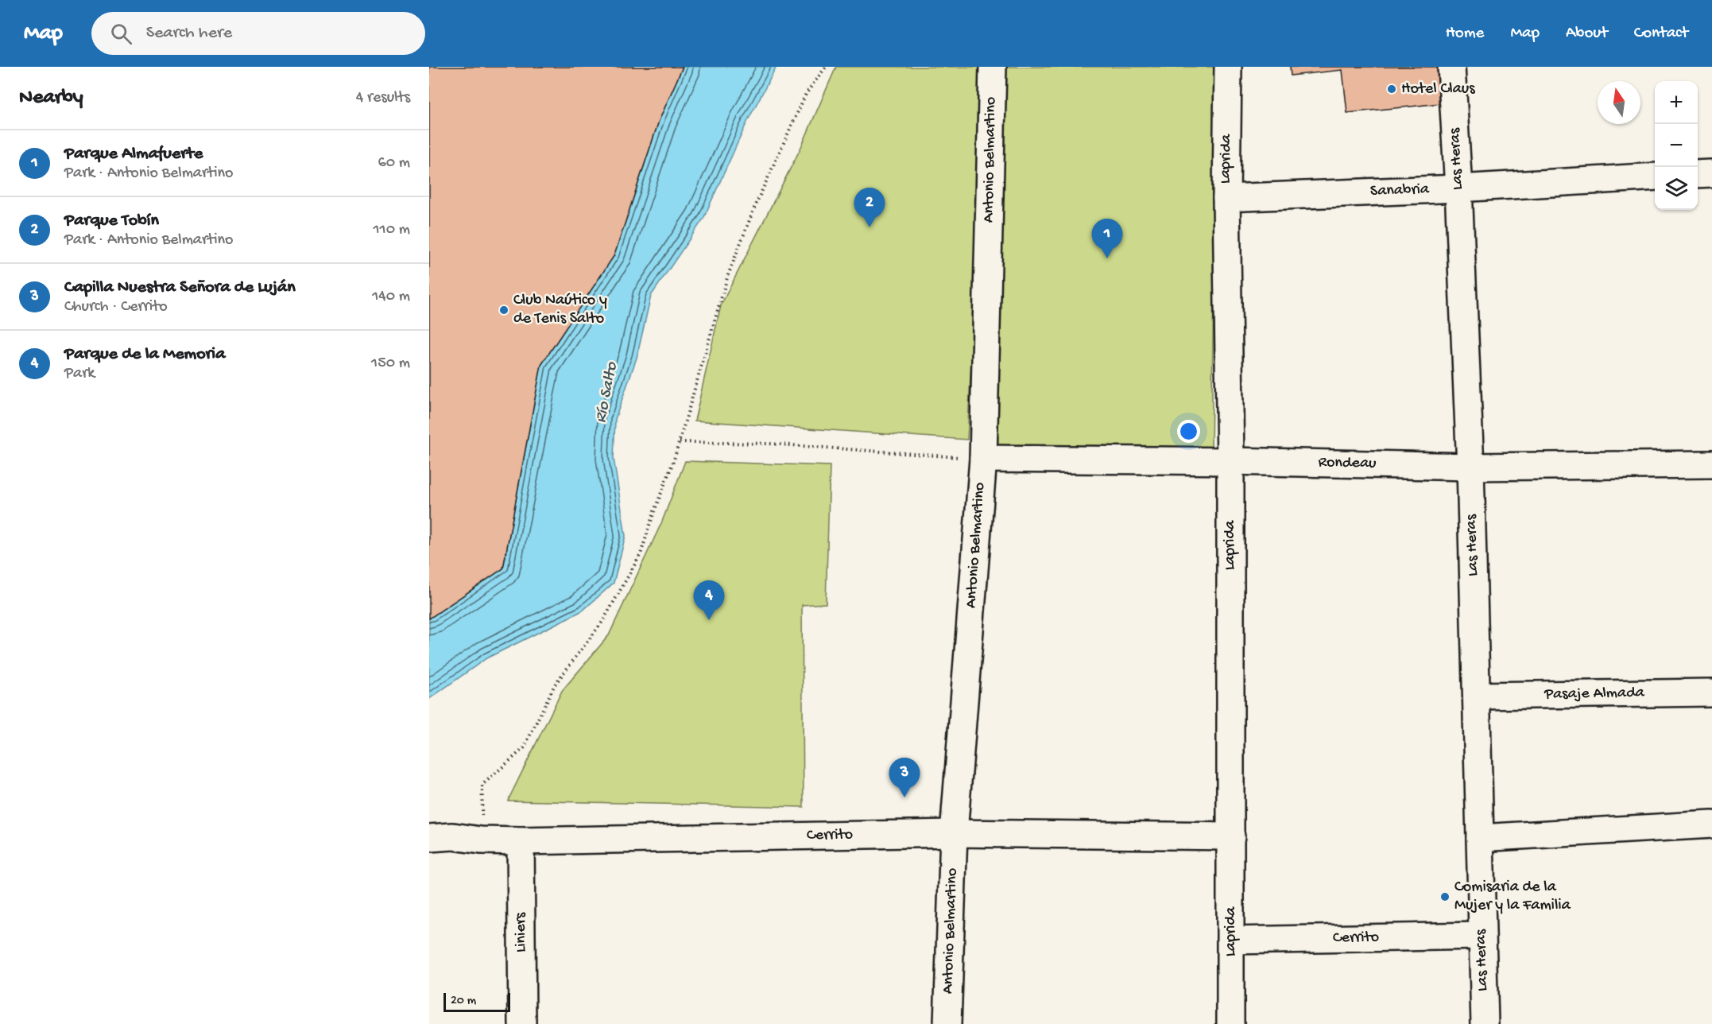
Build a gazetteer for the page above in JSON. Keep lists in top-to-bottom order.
{
  "streets": {
    "street": [
      "Laprida",
      "Las Heras",
      "Antonio Belmartino",
      "Sanabria",
      "Rondeau",
      "Pasaje Almada",
      "Cerrito",
      "Liniers"
    ]
  },
  "crossings": [
    ["Laprida", "Sanabria"],
    ["Laprida", "Rondeau"],
    ["Laprida", "Cerrito"],
    ["Las Heras", "Sanabria"],
    ["Las Heras", "Rondeau"],
    ["Las Heras", "Pasaje Almada"],
    ["Las Heras", "Cerrito"],
    ["Antonio Belmartino", "Rondeau"],
    ["Antonio Belmartino", "Cerrito"],
    ["Cerrito", "Liniers"]
  ],
  "water": ["Río Salto"],
  "places": ["Hotel Claus", "Club Naútico y de Tenis Salto", "Comisaria de la Mujer y la Familia"],
  "scale_bar": "20 m",
  "north": "top",
  "page": {
    "header": "Map",
    "search": "Search here",
    "nav": [
      "Home",
      "Map",
      "About",
      "Contact"
    ],
    "heading": ["Nearby", "4 results"],
    "map_buttons": ["+", "−"],
    "list": [
      {
        "mark": "1",
        "name": "Parque Almafuerte",
        "note": "Park · Antonio Belmartino",
        "value": "60 m"
      },
      {
        "mark": "2",
        "name": "Parque Tobín",
        "note": "Park · Antonio Belmartino",
        "value": "110 m"
      },
      {
        "mark": "3",
        "name": "Capilla Nuestra Señora de Luján",
        "note": "Church · Cerrito",
        "value": "140 m"
      },
      {
        "mark": "4",
        "name": "Parque de la Memoria",
        "note": "Park",
        "value": "150 m"
      }
    ],
    "pins": [
      "2",
      "1",
      "4",
      "3"
    ],
    "scale": "20 m"
  }
}
